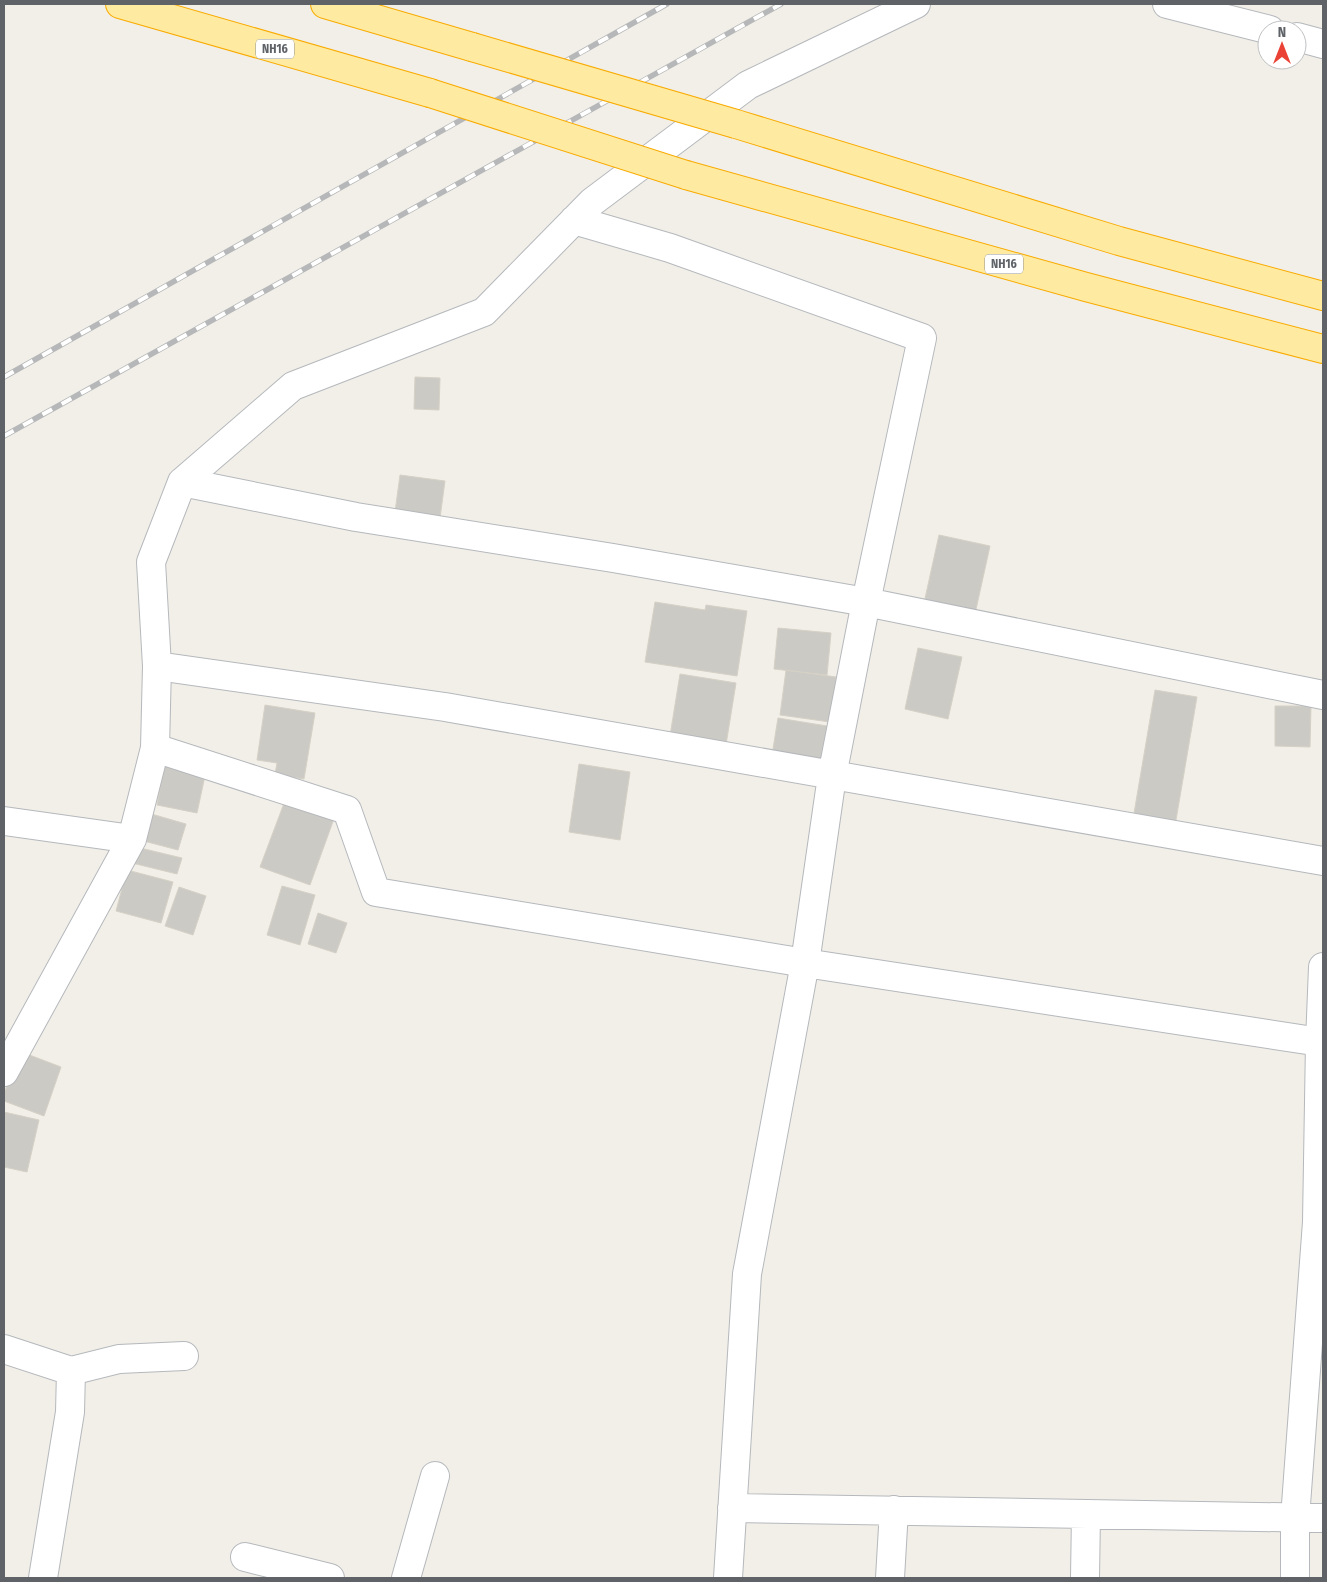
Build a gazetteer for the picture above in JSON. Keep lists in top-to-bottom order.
{
  "streets": {
    "highway": ["NH16"]
  },
  "north": "top"
}
